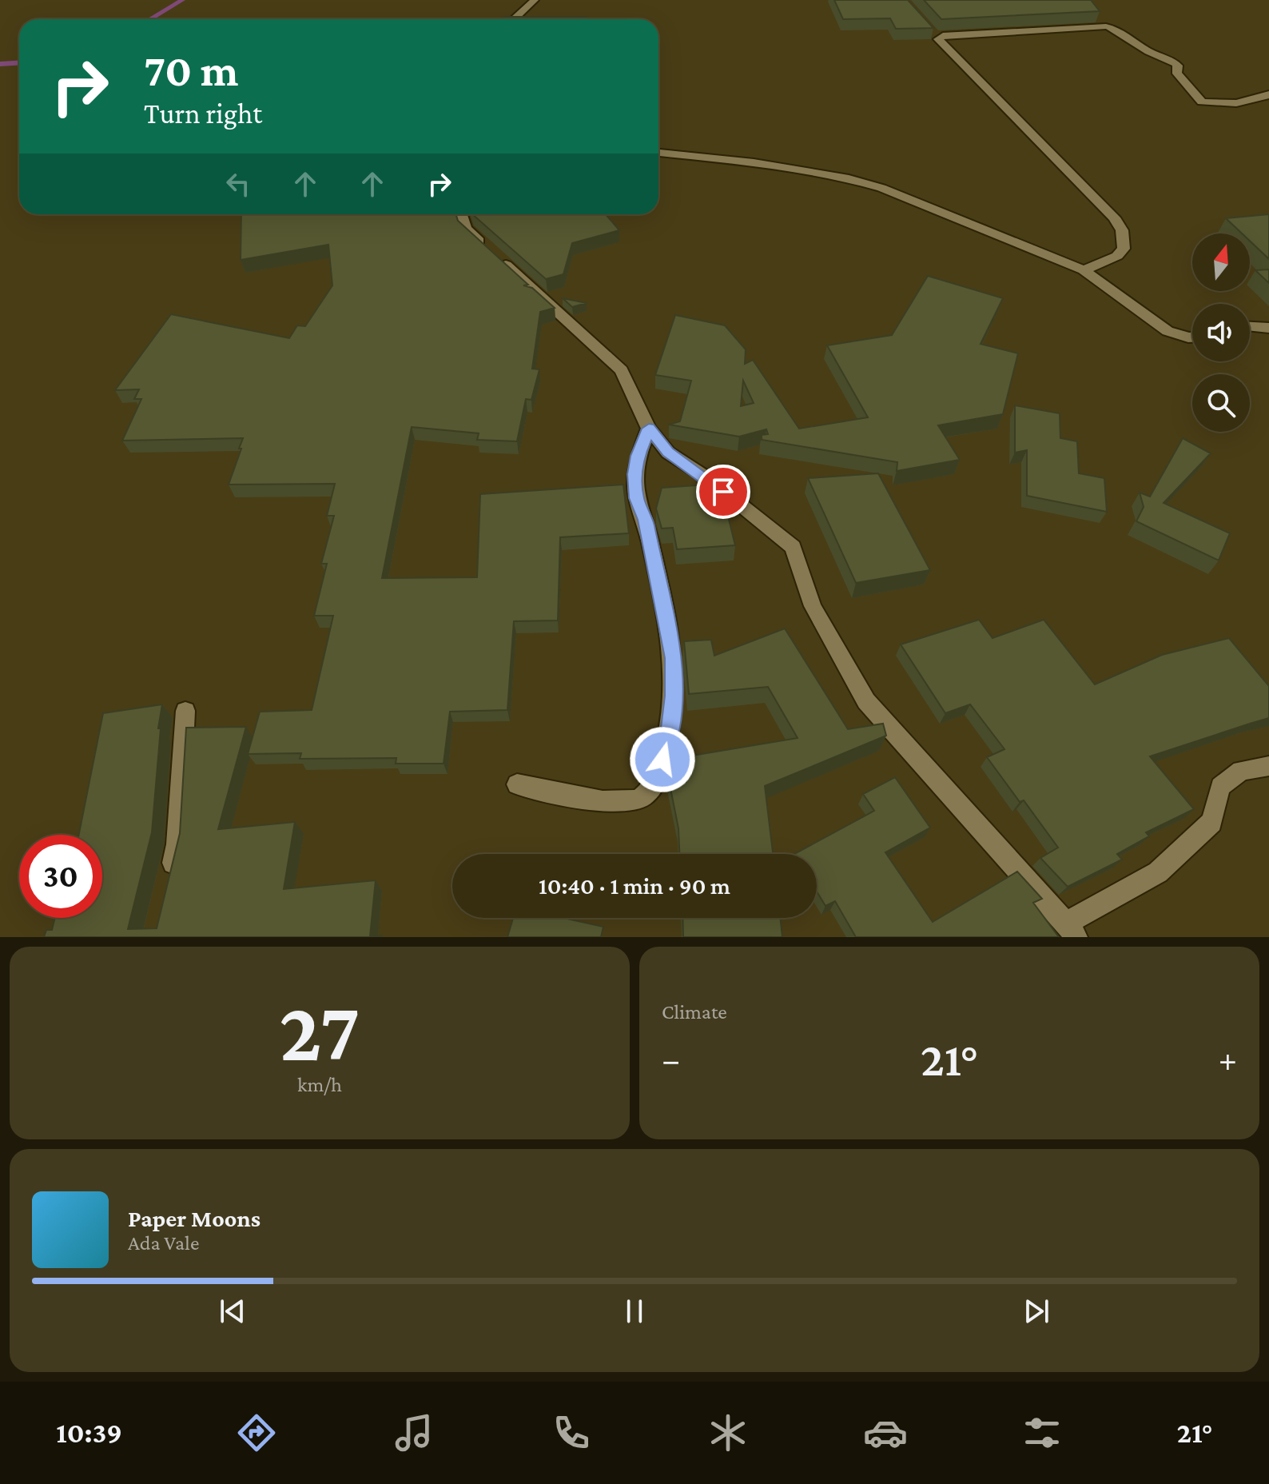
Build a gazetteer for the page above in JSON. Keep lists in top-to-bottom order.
{
  "north": "top",
  "page": {
    "turn": ["70 m", "Turn right"],
    "limit": "30",
    "trip": "10:40 · 1 min · 90 m",
    "tile": [
      ["27", "km/h"],
      "Climate"
    ],
    "heat": ["−", "21°", "+"],
    "song": ["Paper Moons", "Ada Vale"],
    "tabs": ["10:39", "21°"]
  }
}
